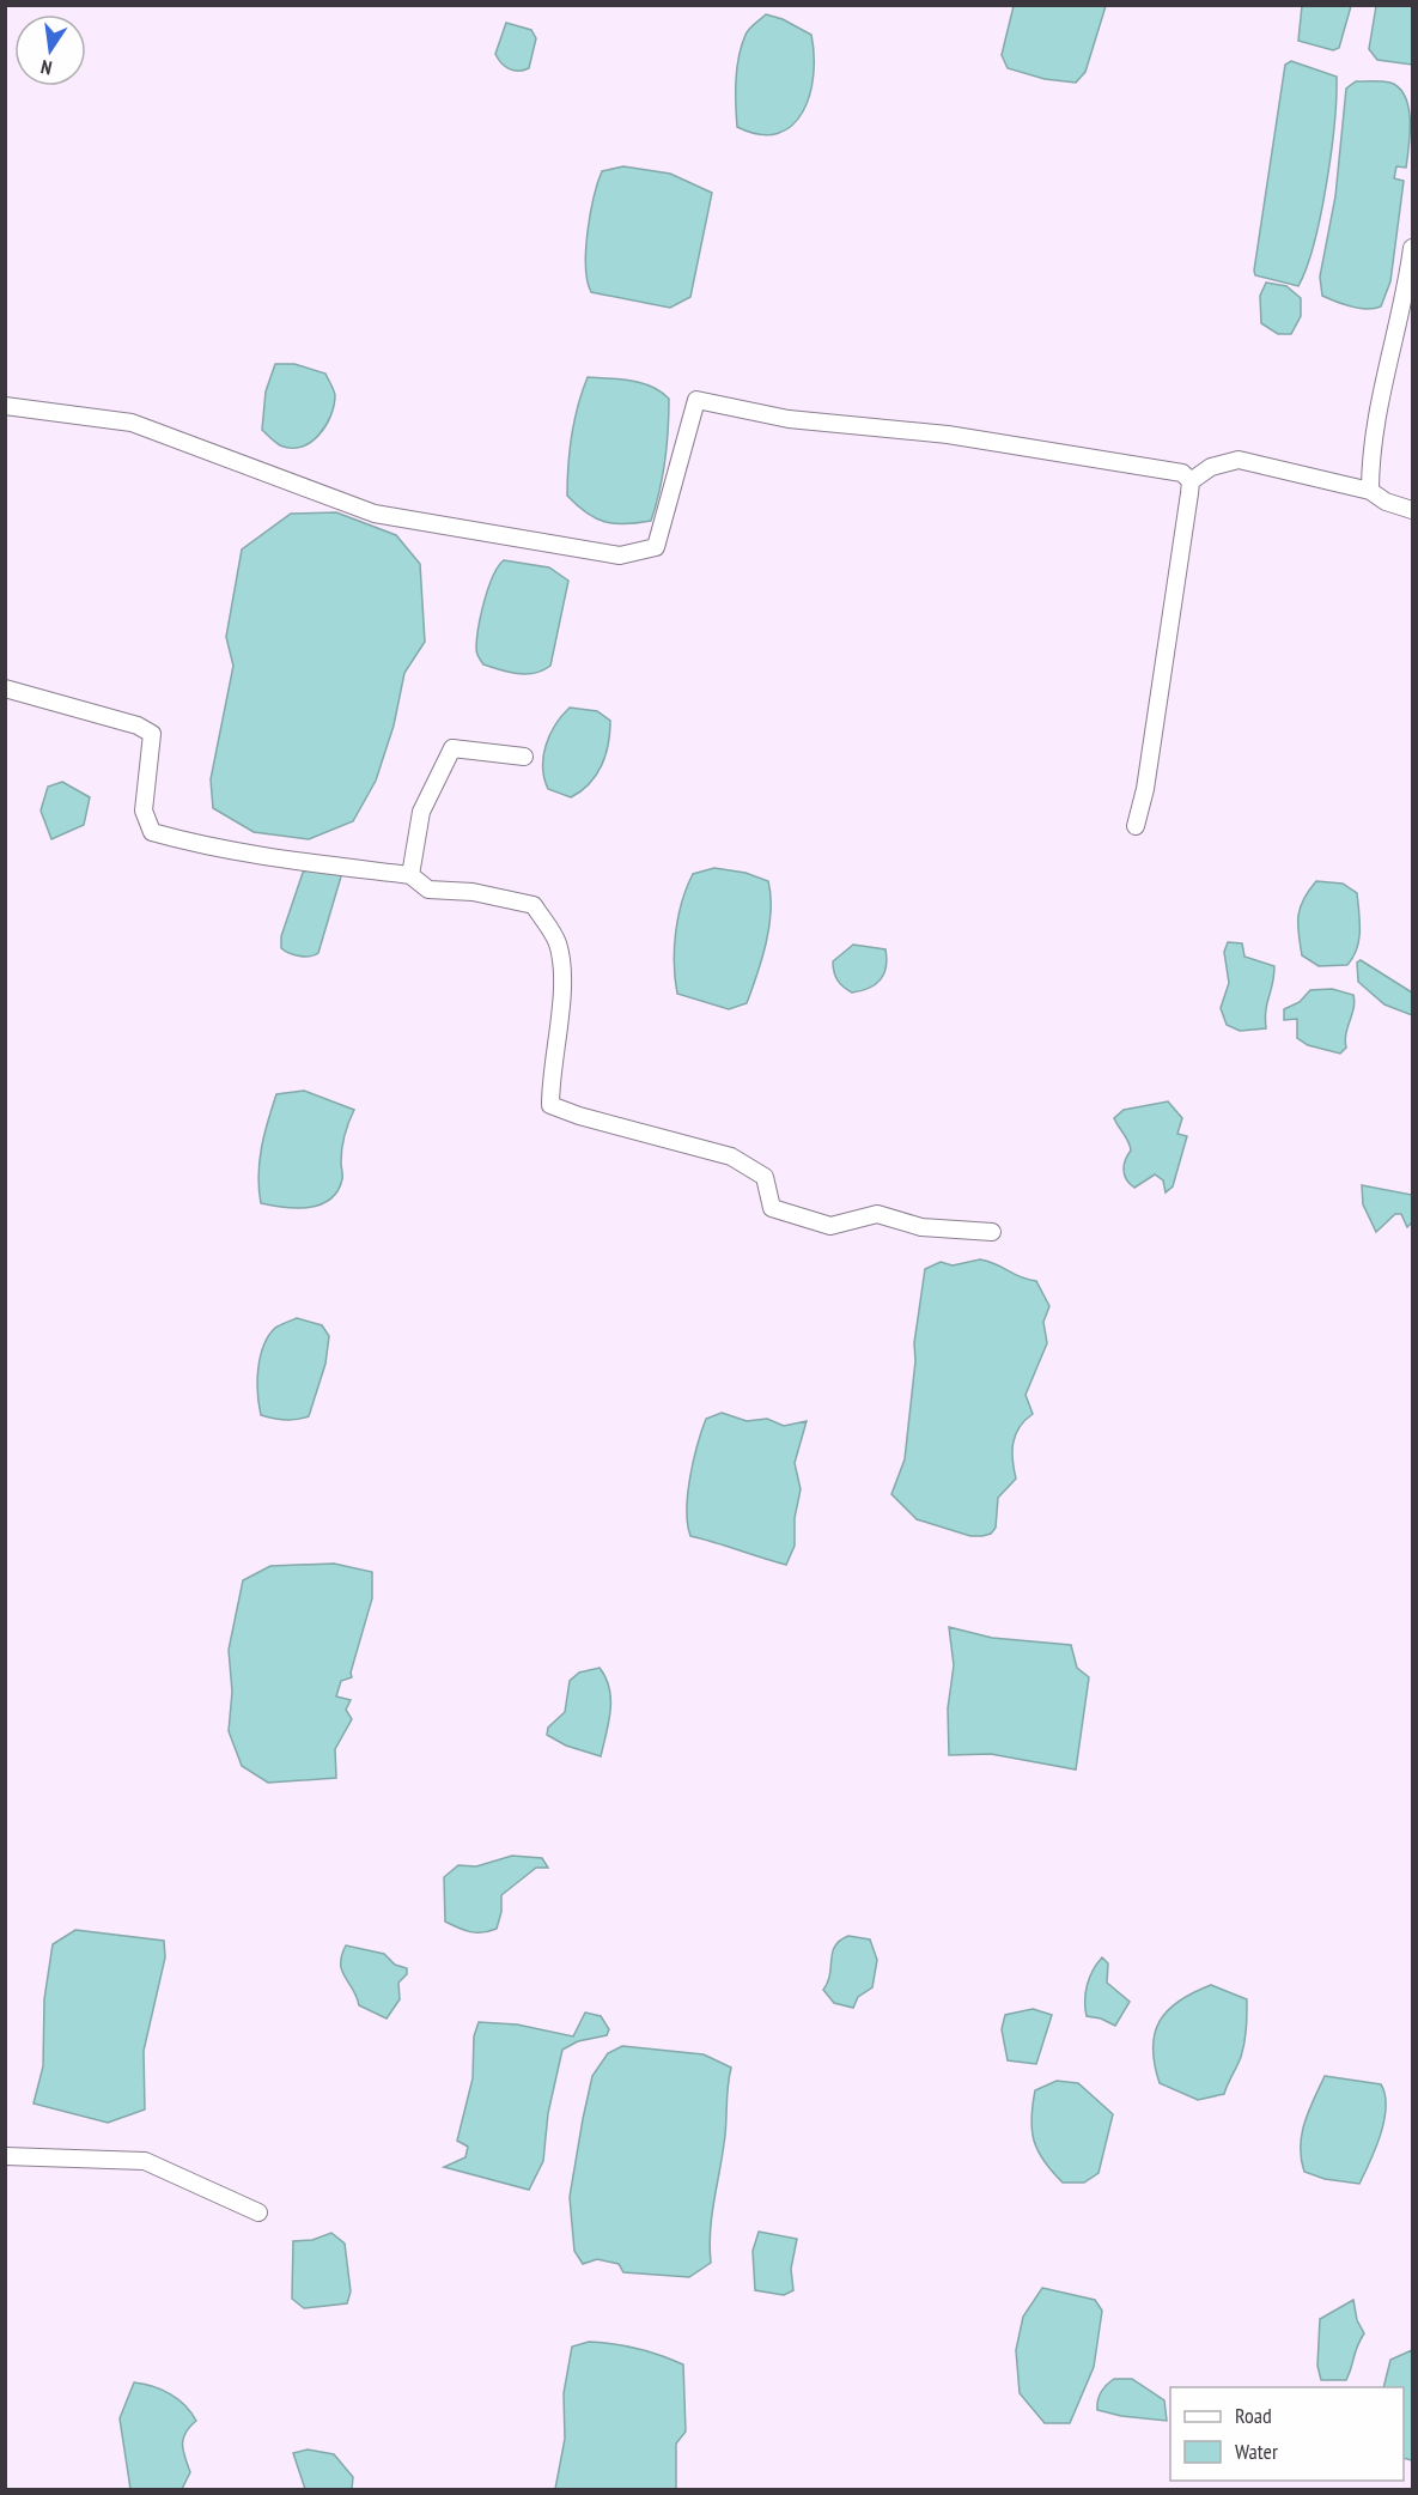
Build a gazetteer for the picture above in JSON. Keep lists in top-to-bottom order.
{
  "legend": ["Road", "Water"],
  "north": "bottom"
}
